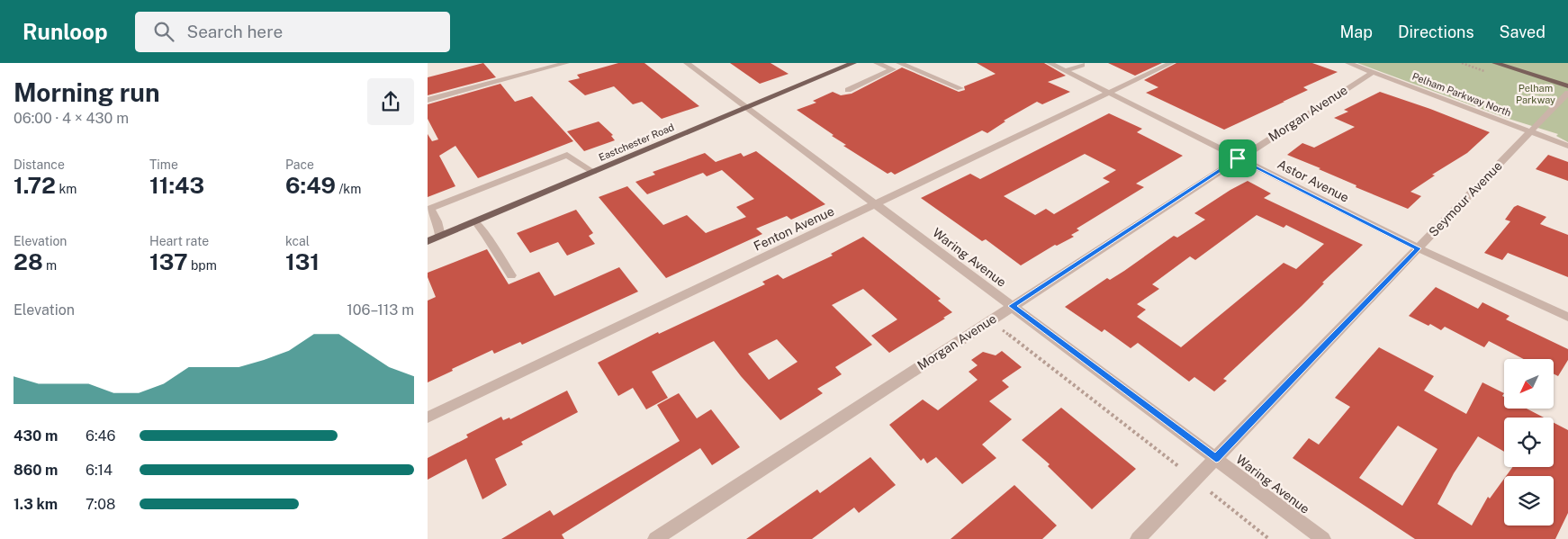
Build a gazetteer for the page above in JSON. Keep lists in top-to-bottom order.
{
  "streets": {
    "main road": ["Eastchester Road"],
    "street": [
      "Pelham Parkway North",
      "Morgan Avenue",
      "Astor Avenue",
      "Seymour Avenue",
      "Fenton Avenue",
      "Waring Avenue"
    ]
  },
  "crossings": [
    ["Pelham Parkway North", "Morgan Avenue"],
    ["Pelham Parkway North", "Seymour Avenue"],
    ["Morgan Avenue", "Astor Avenue"],
    ["Morgan Avenue", "Waring Avenue"],
    ["Eastchester Road", "Waring Avenue"],
    ["Astor Avenue", "Seymour Avenue"],
    ["Astor Avenue", "Fenton Avenue"],
    ["Seymour Avenue", "Waring Avenue"],
    ["Fenton Avenue", "Waring Avenue"]
  ],
  "parks": ["Pelham Parkway"],
  "north": "bottom left",
  "page": {
    "header": "Runloop",
    "search": "Search here",
    "nav": ["Map", "Directions", "Saved"],
    "heading": ["Morning run", "06:00 · 4 × 430 m"],
    "stats": [
      ["Distance", "1.72 km"],
      ["Time", "11:43"],
      ["Pace", "6:49 /km"],
      ["Elevation", "28 m"],
      ["Heart rate", "137 bpm"],
      ["kcal", "131"]
    ],
    "chart": ["Elevation", "106–113 m"],
    "list": [
      {
        "name": "430 m",
        "note": "6:46"
      },
      {
        "name": "860 m",
        "note": "6:14"
      },
      {
        "name": "1.3 km",
        "note": "7:08"
      }
    ]
  }
}
